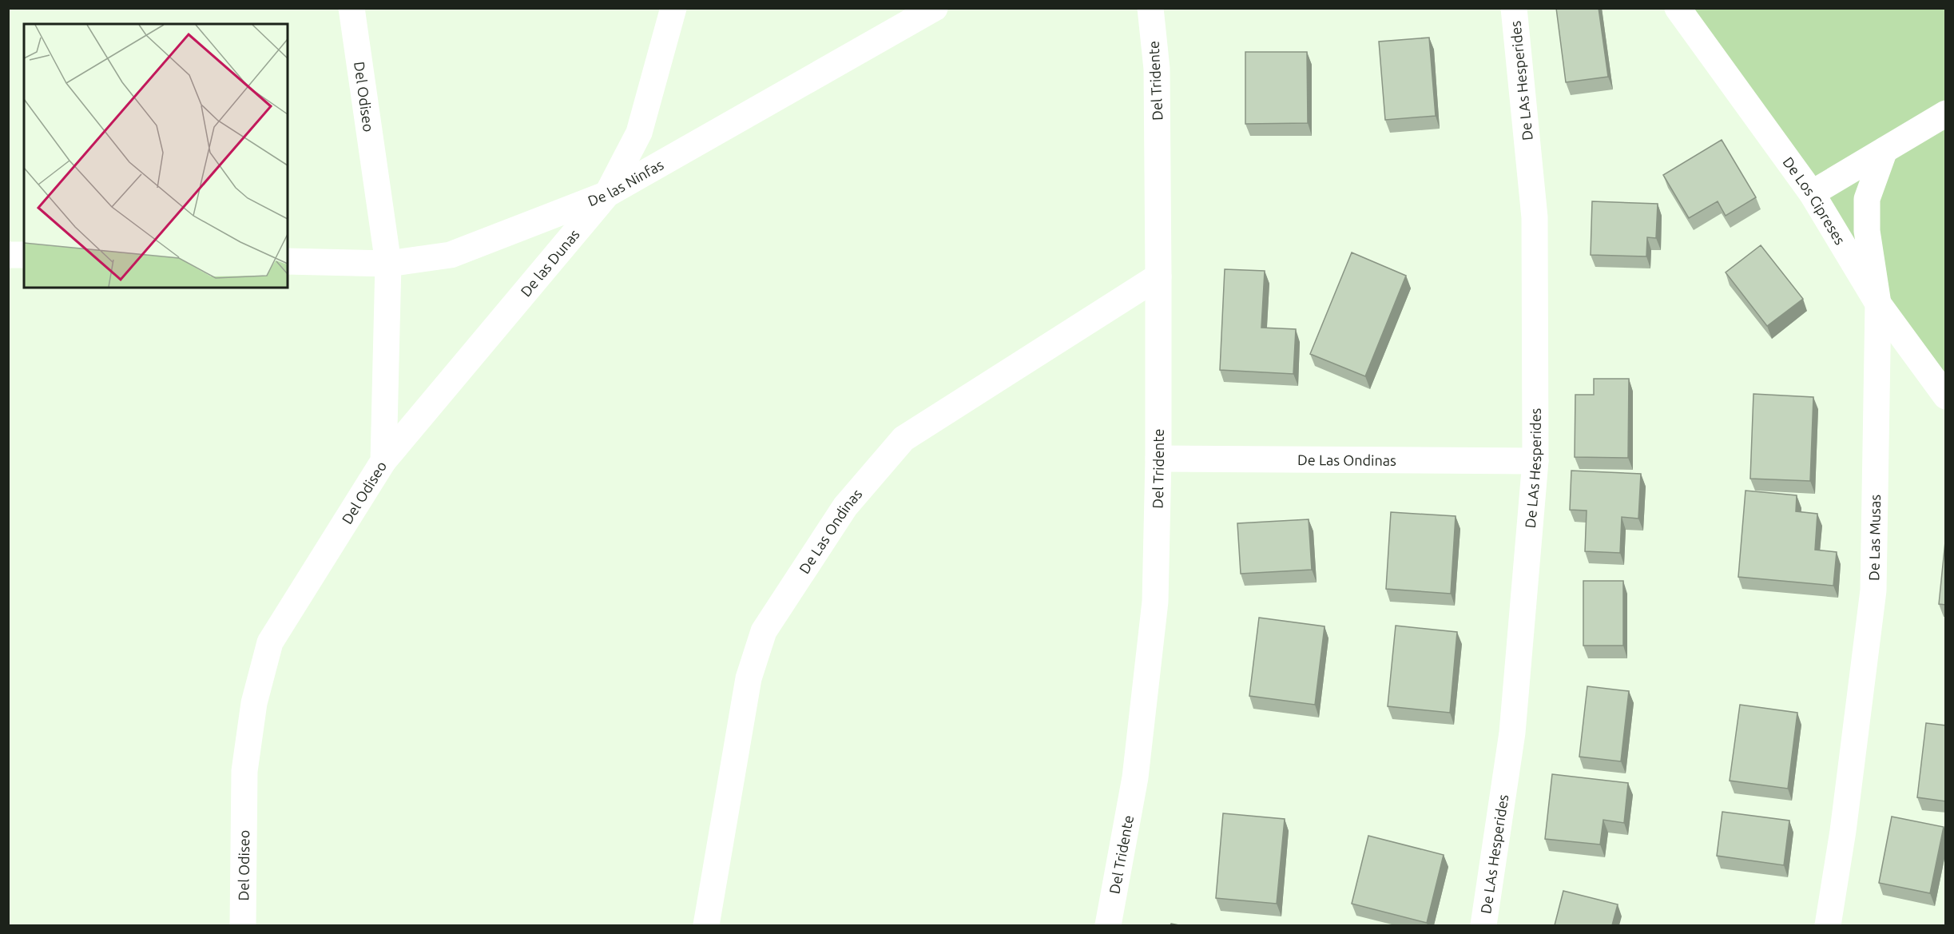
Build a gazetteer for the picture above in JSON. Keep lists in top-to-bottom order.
{
  "streets": {
    "street": [
      "Del Tridente",
      "De LAs Hesperides",
      "Del Odiseo",
      "De las Ninfas",
      "De Los Cipreses",
      "De las Dunas",
      "De Las Ondinas",
      "De Las Musas"
    ]
  },
  "crossings": [
    ["Del Tridente", "De Las Ondinas"],
    ["De LAs Hesperides", "De Las Ondinas"],
    ["Del Odiseo", "De las Ninfas"],
    ["Del Odiseo", "De las Dunas"],
    ["De las Ninfas", "De las Dunas"],
    ["De Los Cipreses", "De Las Musas"]
  ]
}
